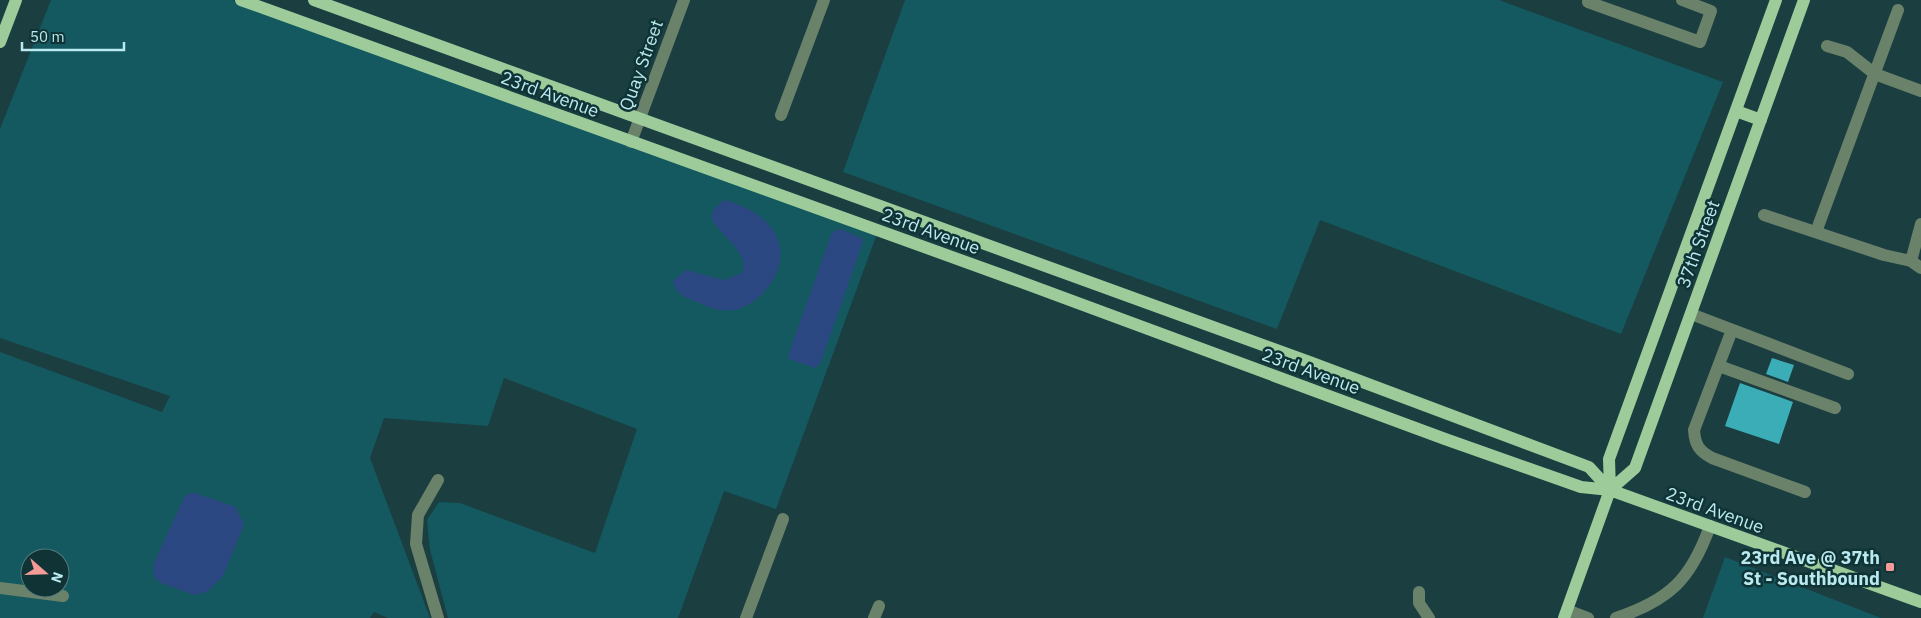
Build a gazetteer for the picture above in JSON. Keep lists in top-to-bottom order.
{
  "streets": {
    "main road": ["23rd Avenue", "37th Street"],
    "street": ["Quay Street"]
  },
  "crossings": [
    ["Quay Street", "23rd Avenue"],
    ["23rd Avenue", "37th Street"]
  ],
  "places": {
    "transit": ["23rd Ave @ 37th St - Southbound"]
  },
  "scale_bar": "50 m",
  "north": "right"
}
